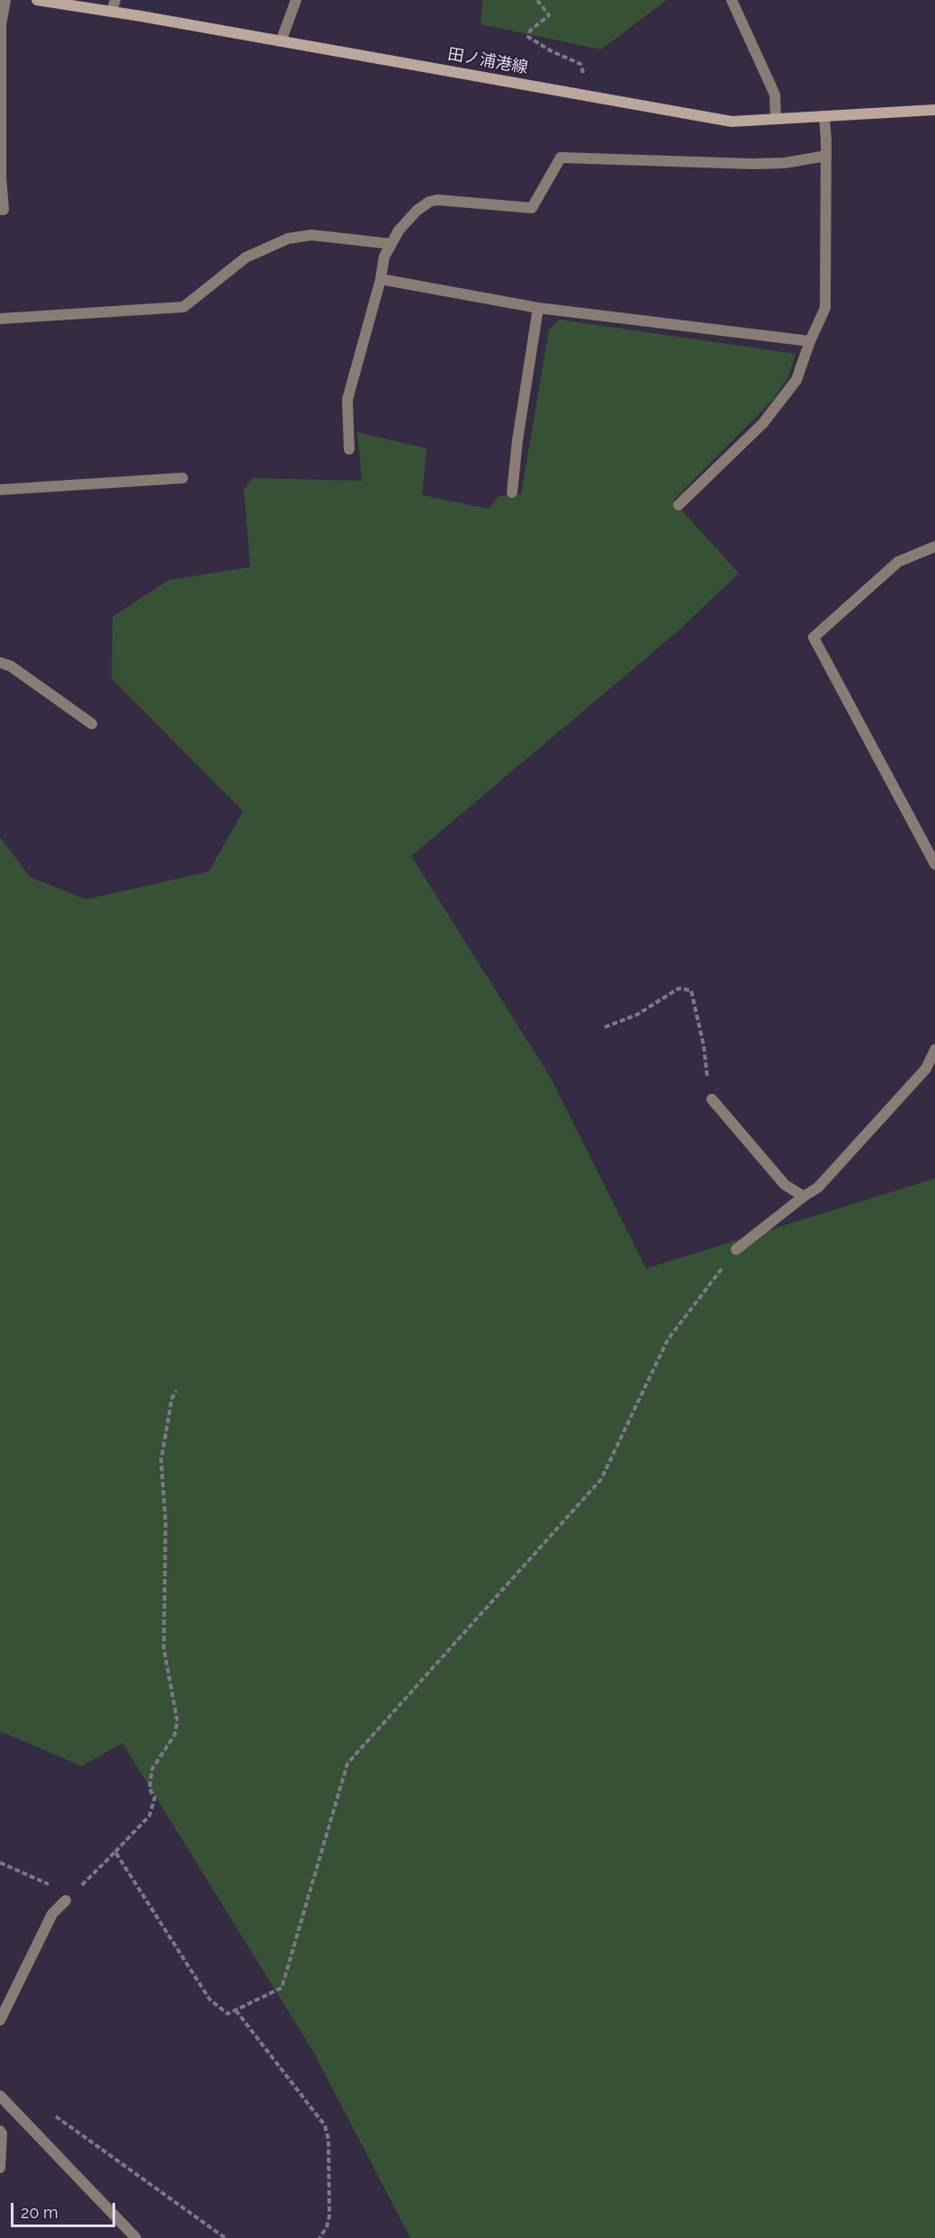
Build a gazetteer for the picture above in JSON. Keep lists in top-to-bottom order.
{
  "streets": {
    "main road": ["田ノ浦港線"]
  },
  "scale_bar": "20 m"
}
